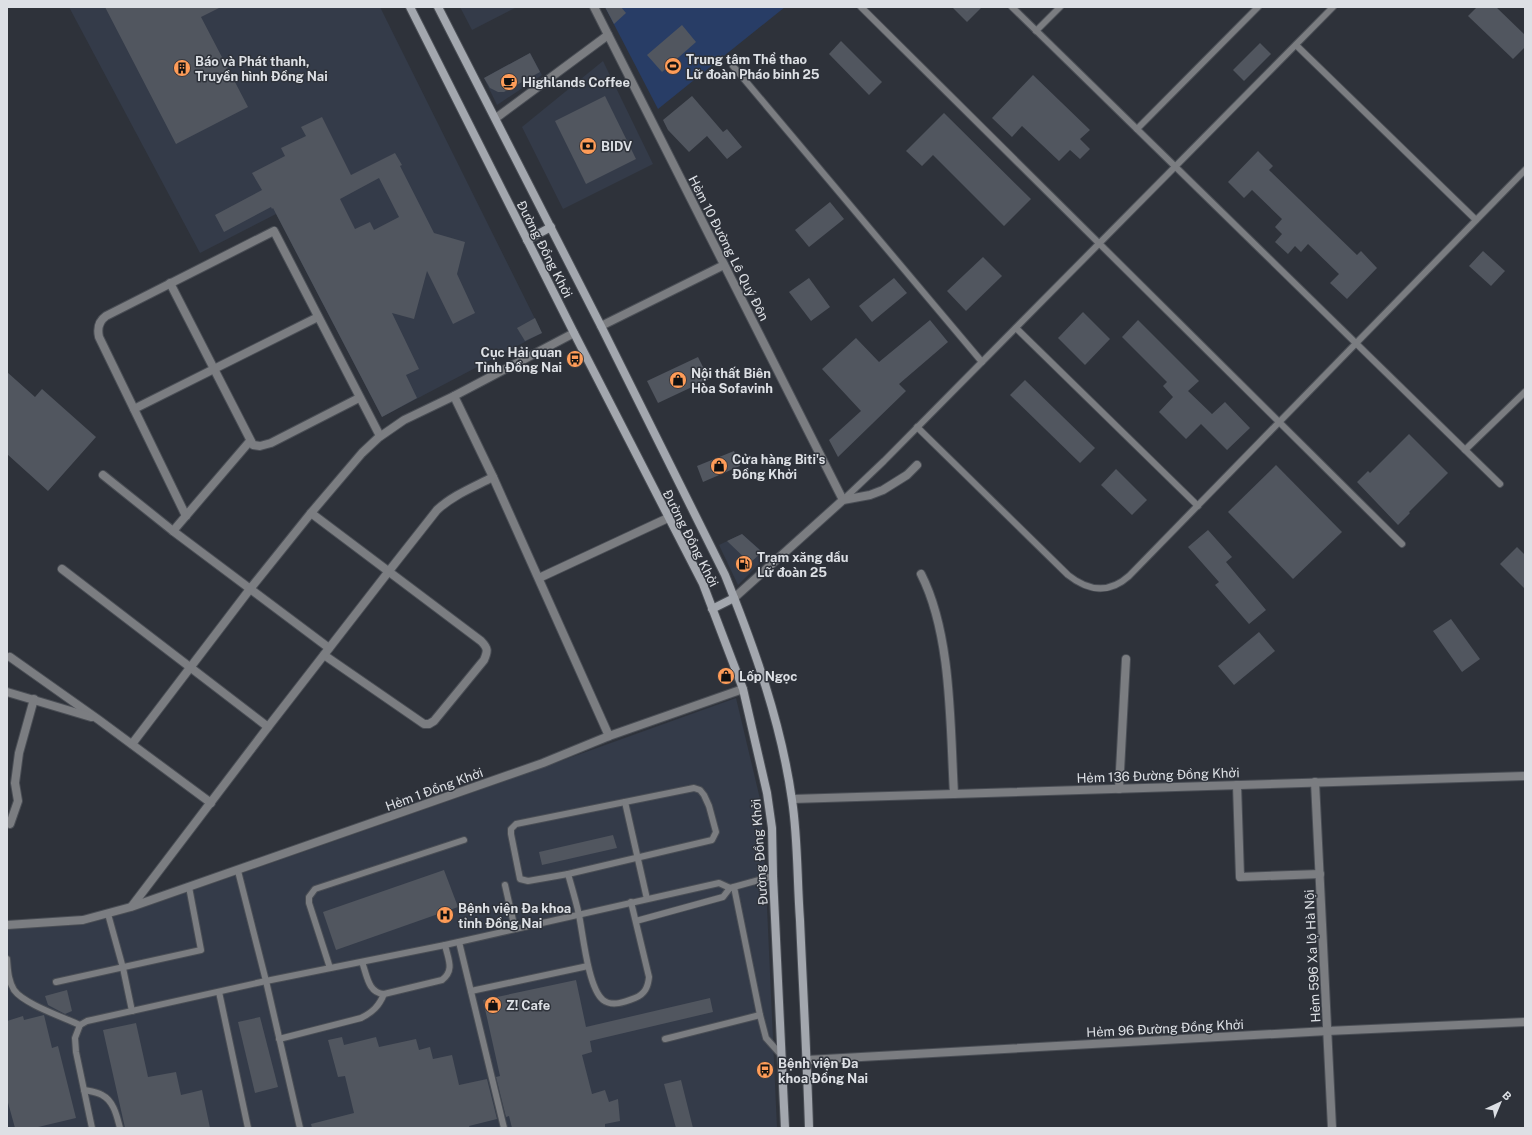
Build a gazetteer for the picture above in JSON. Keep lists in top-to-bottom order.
{
  "streets": {
    "main road": ["Đường Đồng Khởi"],
    "street": [
      "Hẻm 10 Đường Lê Quý Đôn",
      "Hẻm 136 Đường Đồng Khởi",
      "Hẻm 1 Đồng Khởi",
      "Hẻm 596 Xa lộ Hà Nội",
      "Hẻm 96 Đường Đồng Khởi"
    ]
  },
  "crossings": [
    ["Đường Đồng Khởi", "Hẻm 136 Đường Đồng Khởi"],
    ["Đường Đồng Khởi", "Hẻm 1 Đồng Khởi"],
    ["Đường Đồng Khởi", "Hẻm 96 Đường Đồng Khởi"],
    ["Hẻm 136 Đường Đồng Khởi", "Hẻm 596 Xa lộ Hà Nội"],
    ["Hẻm 596 Xa lộ Hà Nội", "Hẻm 96 Đường Đồng Khởi"]
  ],
  "places": {
    "sports": ["Trung tâm Thể thao Lữ đoàn Pháo binh 25"],
    "building": ["Báo và Phát thanh, Truyền hình Đồng Nai"],
    "cafe": ["Highlands Coffee"],
    "bank": ["BIDV"],
    "bus stop": ["Cục Hải quan Tỉnh Đồng Nai", "Bệnh viện Đa khoa Đồng Nai"],
    "shop": [
      "Nội thất Biên Hòa Sofavinh",
      "Cửa hàng Biti's Đồng Khởi",
      "Lốp Ngọc",
      "Z! Cafe"
    ],
    "fuel station": ["Trạm xăng dầu Lữ đoàn 25"],
    "hospital": ["Bệnh viện Đa khoa tỉnh Đồng Nai"]
  },
  "north": "top right"
}
